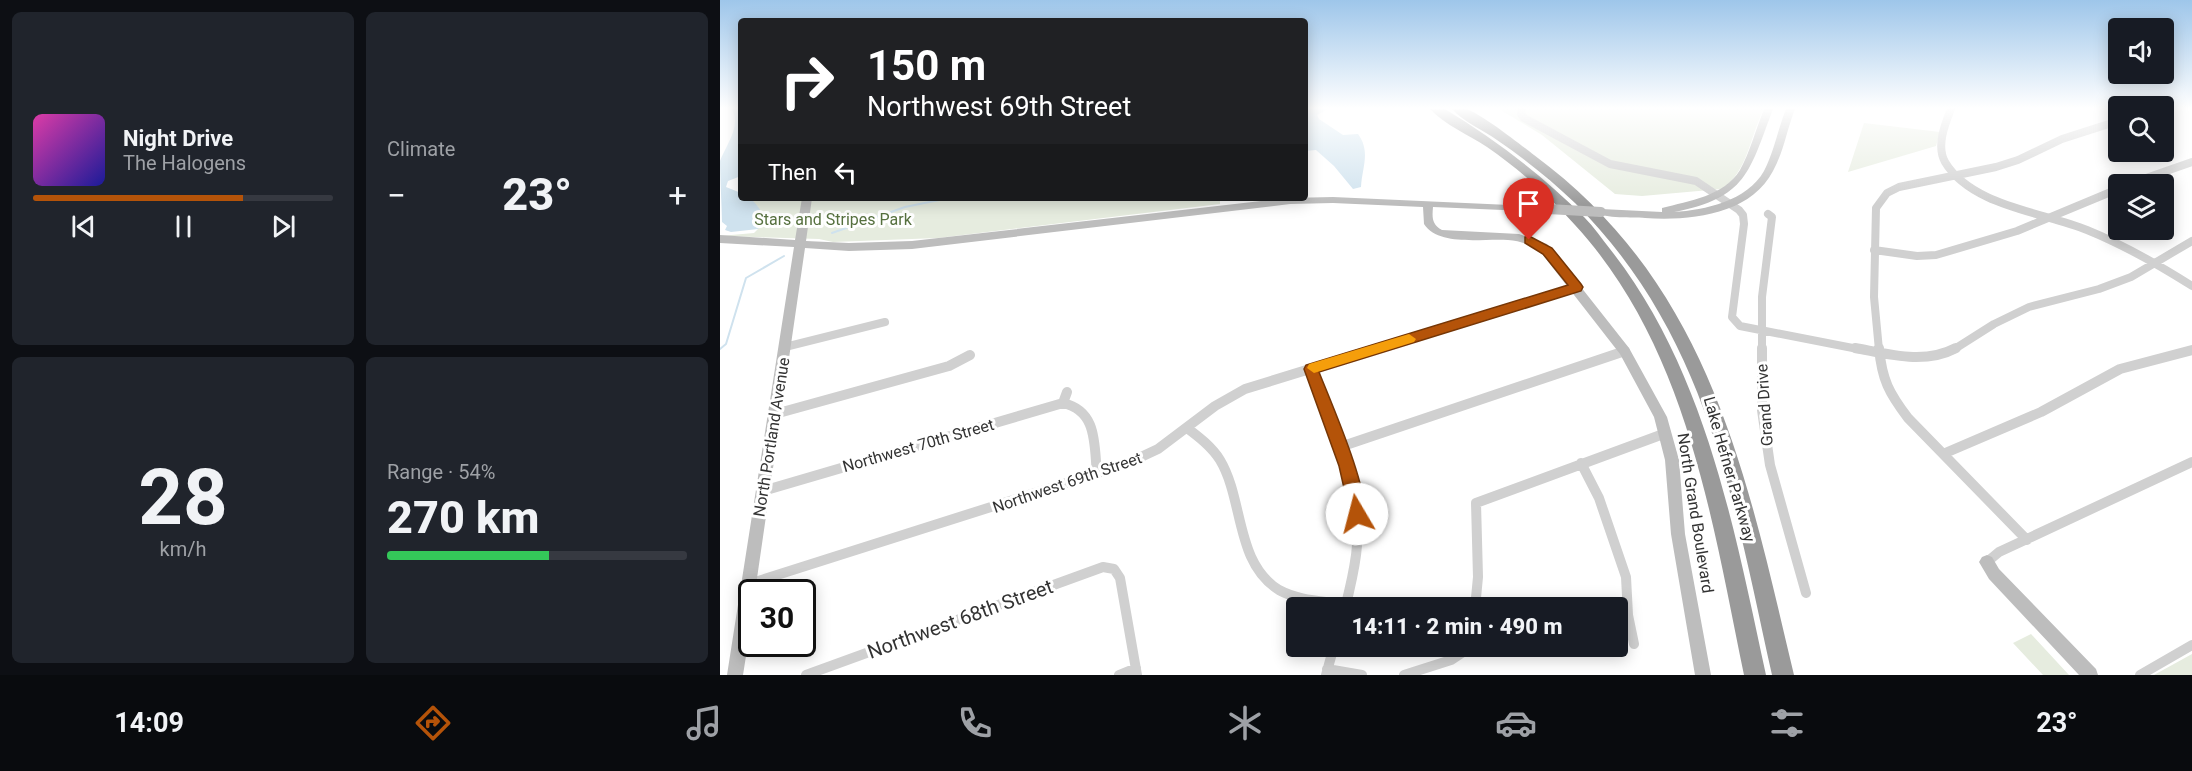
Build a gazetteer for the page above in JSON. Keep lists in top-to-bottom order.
{
  "streets": {
    "highway": ["Lake Hefner Parkway"],
    "street": [
      "Grand Drive",
      "North Portland Avenue",
      "Northwest 70th Street",
      "Northwest 69th Street",
      "North Grand Boulevard",
      "Northwest 68th Street"
    ]
  },
  "crossings": [
    ["North Portland Avenue", "Northwest 70th Street"],
    ["Northwest 70th Street", "Northwest 69th Street"],
    ["Northwest 69th Street", "North Grand Boulevard"]
  ],
  "parks": ["Stars and Stripes Park"],
  "page": {
    "tile": [
      "Climate",
      ["28", "km/h"],
      ["Range · 54%", "270 km"]
    ],
    "turn": ["150 m", "Northwest 69th Street"],
    "song": ["Night Drive", "The Halogens"],
    "then": "Then",
    "heat": ["−", "23°", "+"],
    "limit": "30",
    "trip": "14:11 · 2 min · 490 m",
    "tabs": ["14:09", "23°"]
  }
}
